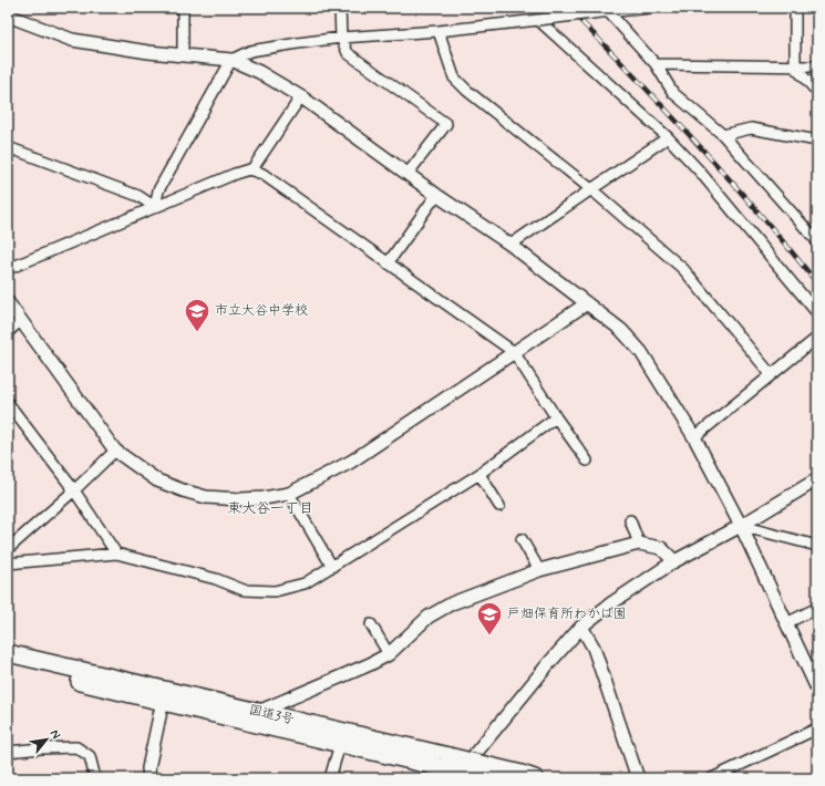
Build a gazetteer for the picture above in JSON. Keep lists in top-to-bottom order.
{
  "streets": {
    "highway": ["国道3号"]
  },
  "districts": ["東大谷一丁目"],
  "places": {
    "school or university": ["市立大谷中学校", "戸畑保育所わかば園"]
  },
  "north": "top right"
}
